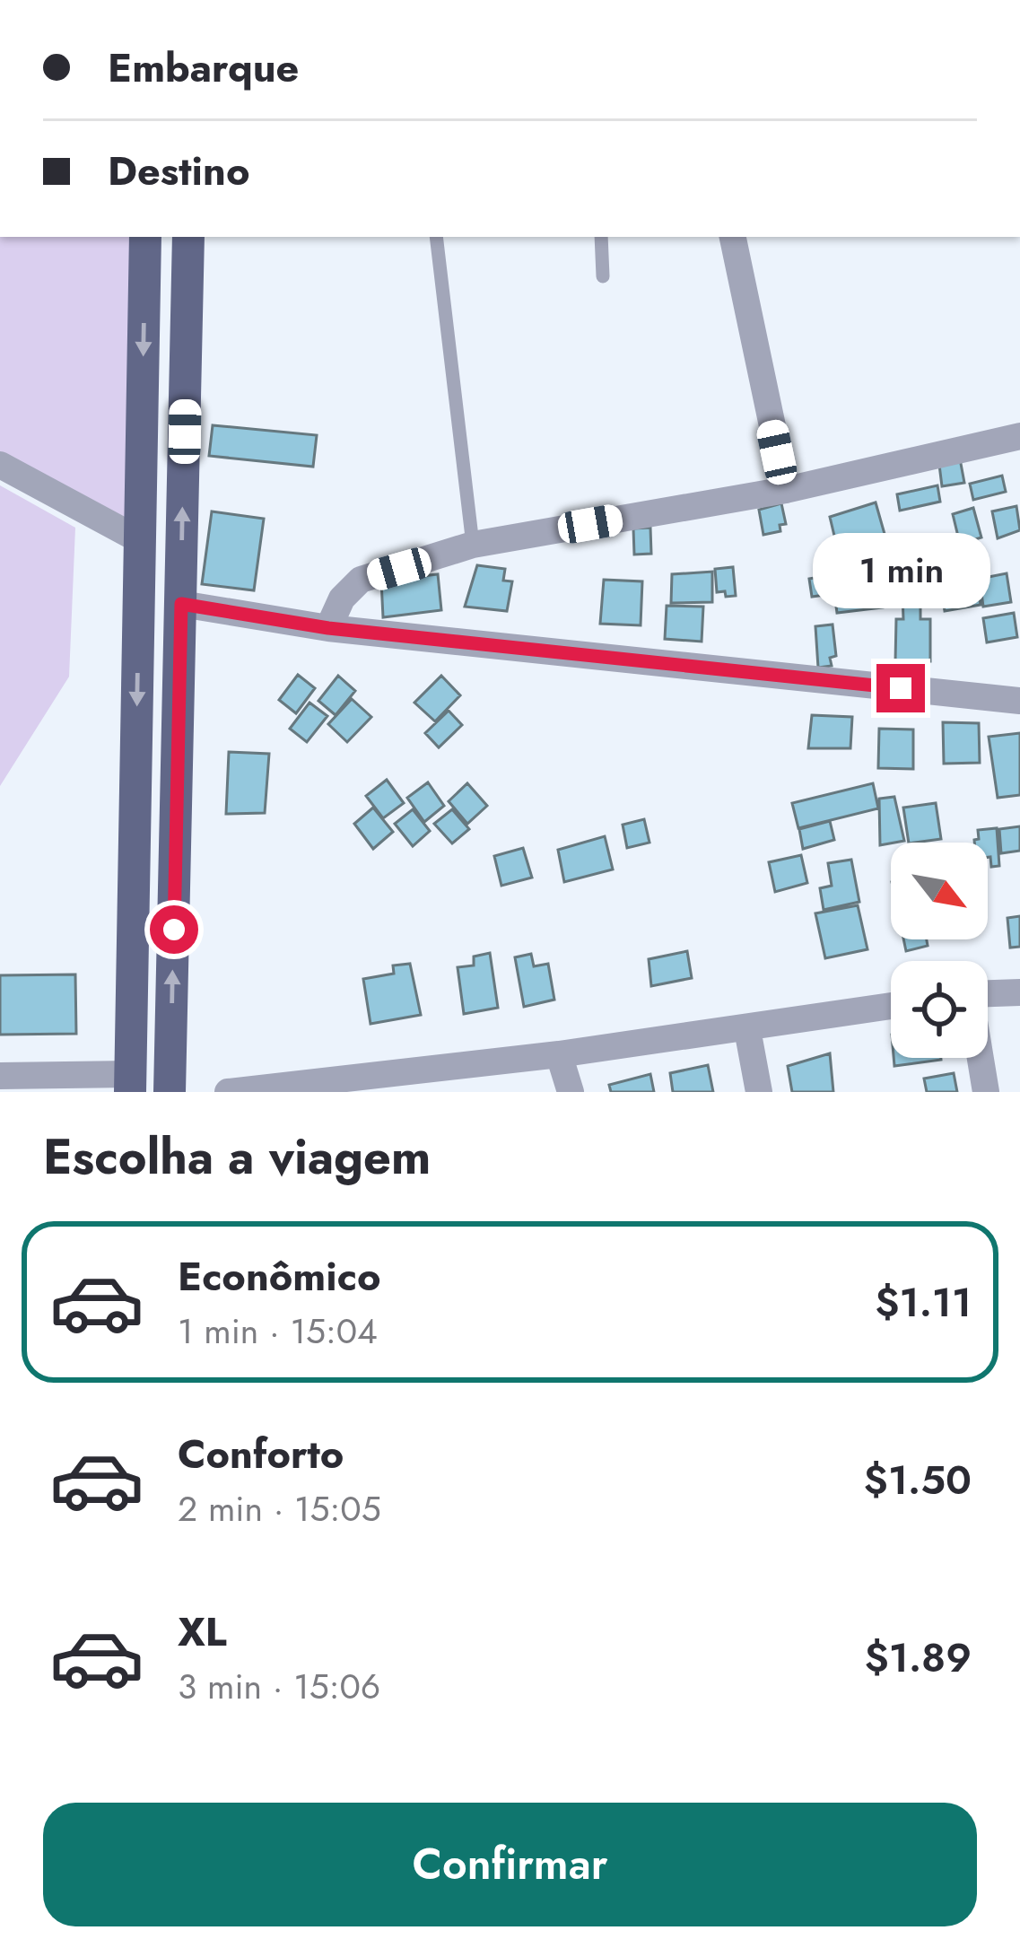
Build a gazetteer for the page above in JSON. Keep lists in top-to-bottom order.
{
  "north": "bottom right",
  "page": {
    "banner": ["Embarque", "Destino"],
    "bubble": "1 min",
    "heading": "Escolha a viagem",
    "list": [
      {
        "name": "Econômico",
        "note": "1 min · 15:04",
        "value": "$1.11"
      },
      {
        "name": "Conforto",
        "note": "2 min · 15:05",
        "value": "$1.50"
      },
      {
        "name": "XL",
        "note": "3 min · 15:06",
        "value": "$1.89"
      }
    ],
    "buttons": "Confirmar"
  }
}
